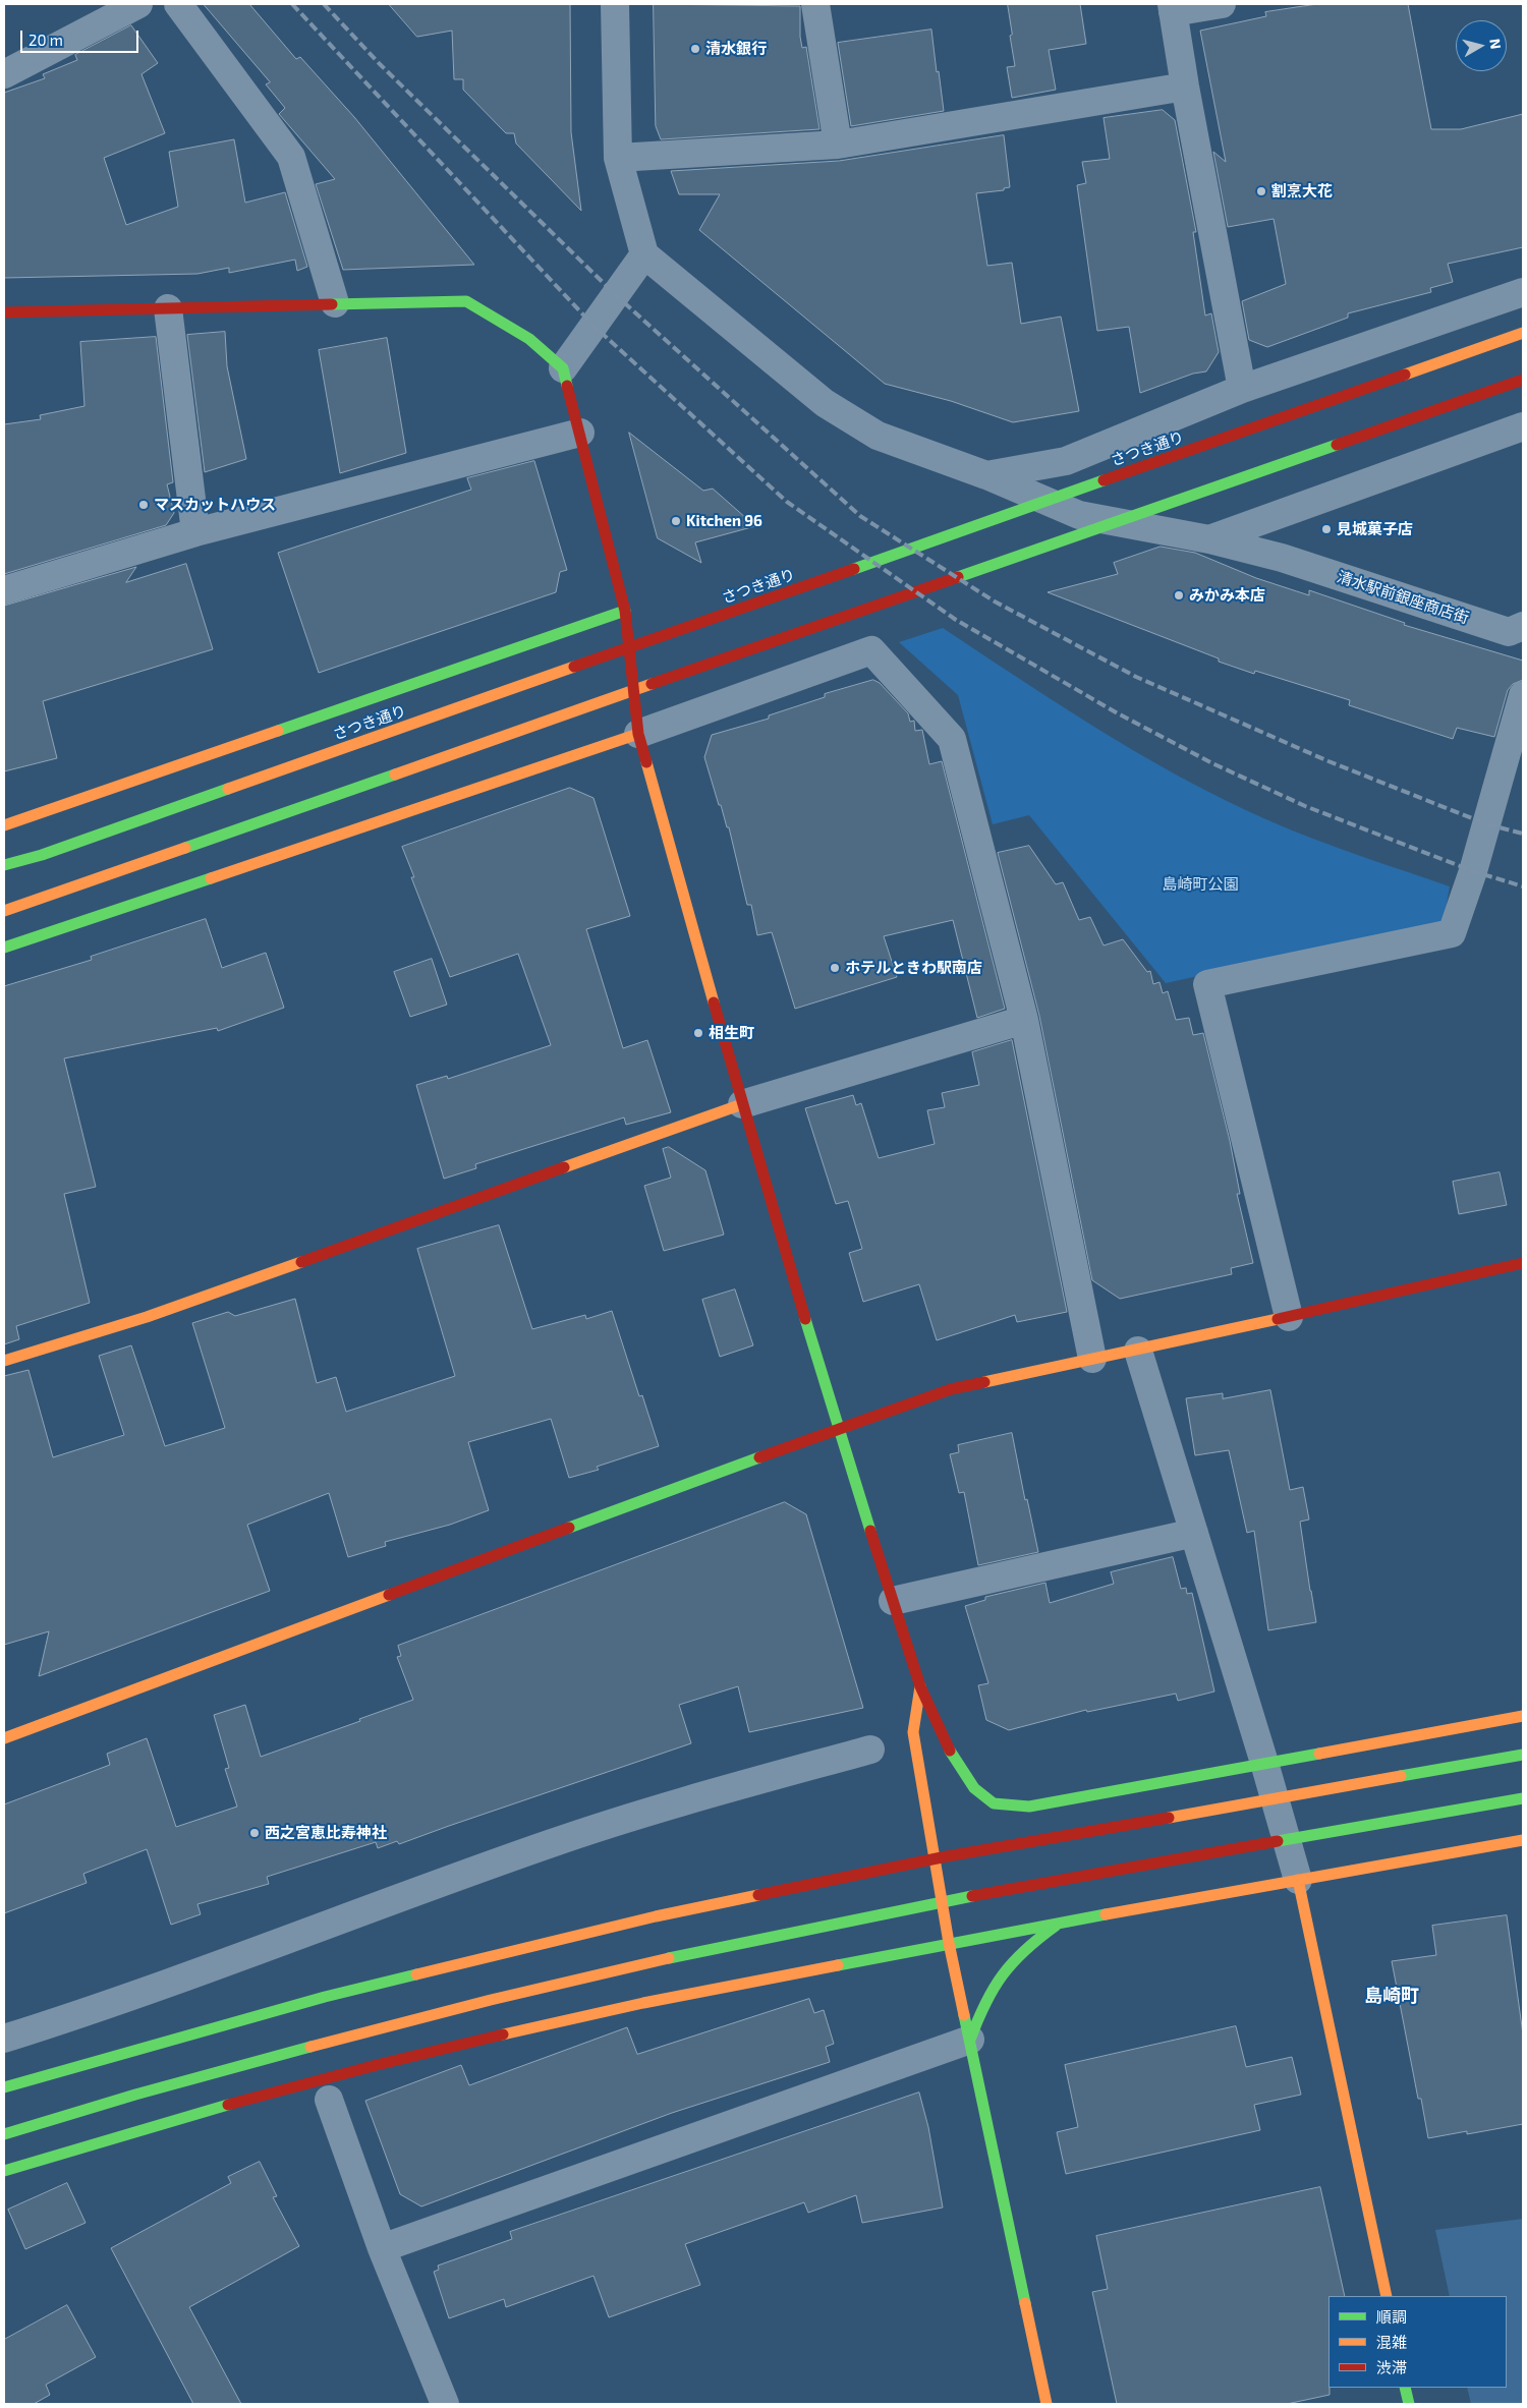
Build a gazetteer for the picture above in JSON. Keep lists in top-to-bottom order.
{
  "streets": {
    "main road": ["さつき通り"],
    "street": ["清水駅前銀座商店街"]
  },
  "districts": ["島崎町"],
  "parks": ["島崎町公園"],
  "places": [
    "清水銀行",
    "割烹大花",
    "マスカットハウス",
    "Kitchen 96",
    "見城菓子店",
    "みかみ本店",
    "ホテルときわ駅南店",
    "相生町",
    "西之宮恵比寿神社"
  ],
  "legend": ["順調", "混雑", "渋滞"],
  "scale_bar": "20 m",
  "north": "right"
}
